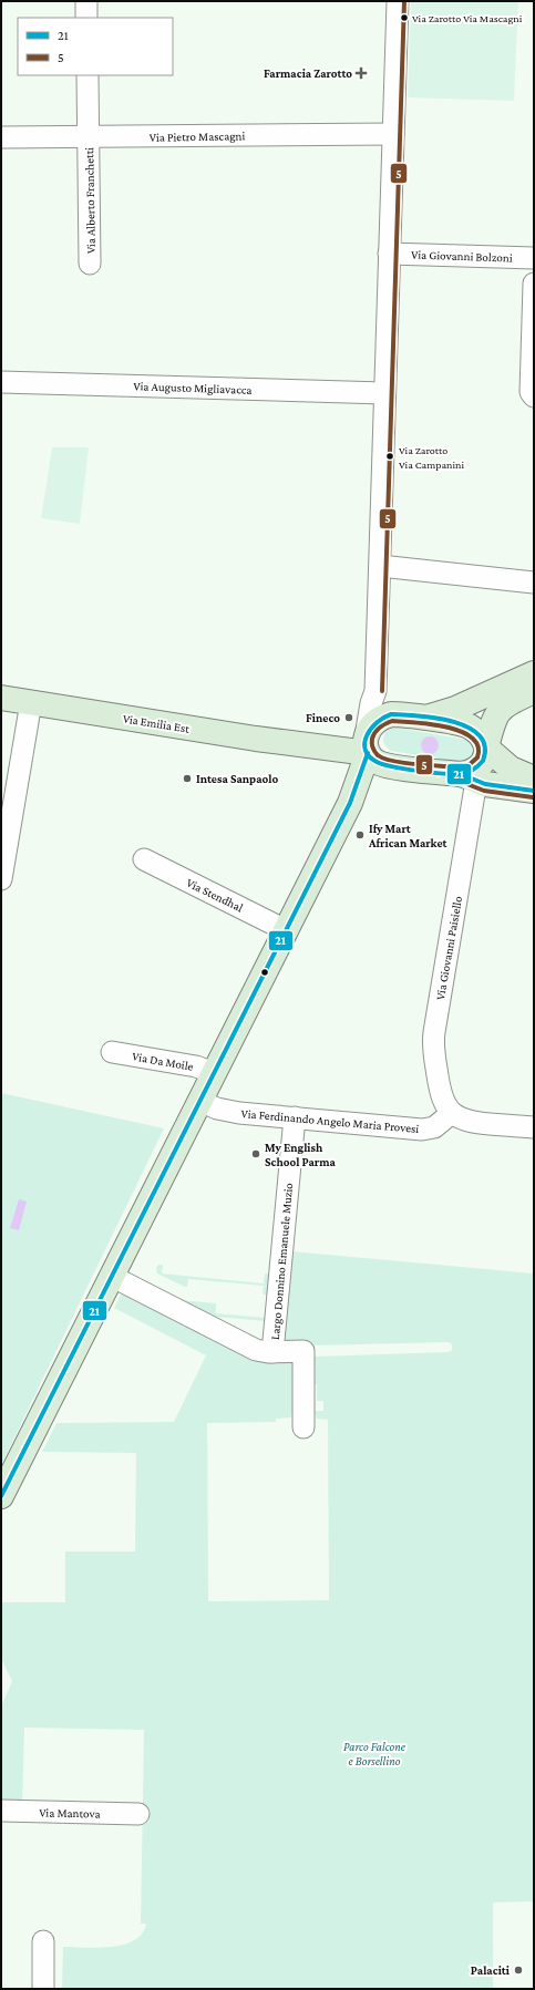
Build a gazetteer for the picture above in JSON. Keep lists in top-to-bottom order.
{
  "streets": {
    "main road": ["Via Emilia Est"],
    "street": [
      "Via Pietro Mascagni",
      "Via Alberto Franchetti",
      "Via Giovanni Bolzoni",
      "Via Augusto Migliavacca",
      "Via Stendhal",
      "Via Giovanni Paisiello",
      "Via Da Moile",
      "Via Ferdinando Angelo Maria Provesi",
      "Largo Donnino Emanuele Muzio",
      "Via Mantova"
    ]
  },
  "crossings": [
    ["Via Pietro Mascagni", "Via Alberto Franchetti"],
    ["Via Emilia Est", "Via Giovanni Paisiello"],
    ["Via Giovanni Paisiello", "Via Ferdinando Angelo Maria Provesi"],
    ["Via Ferdinando Angelo Maria Provesi", "Largo Donnino Emanuele Muzio"]
  ],
  "parks": ["Parco Falcone e Borsellino"],
  "places": {
    "other": [
      "Via Zarotto Via Mascagni",
      "Via Zarotto Via Campanini",
      "Fineco",
      "Intesa Sanpaolo",
      "Ify Mart African Market",
      "My English School Parma",
      "Palaciti"
    ],
    "health": ["Farmacia Zarotto"]
  },
  "lines": ["transit line 5", "transit line 21"],
  "legend": ["21", "5"]
}
